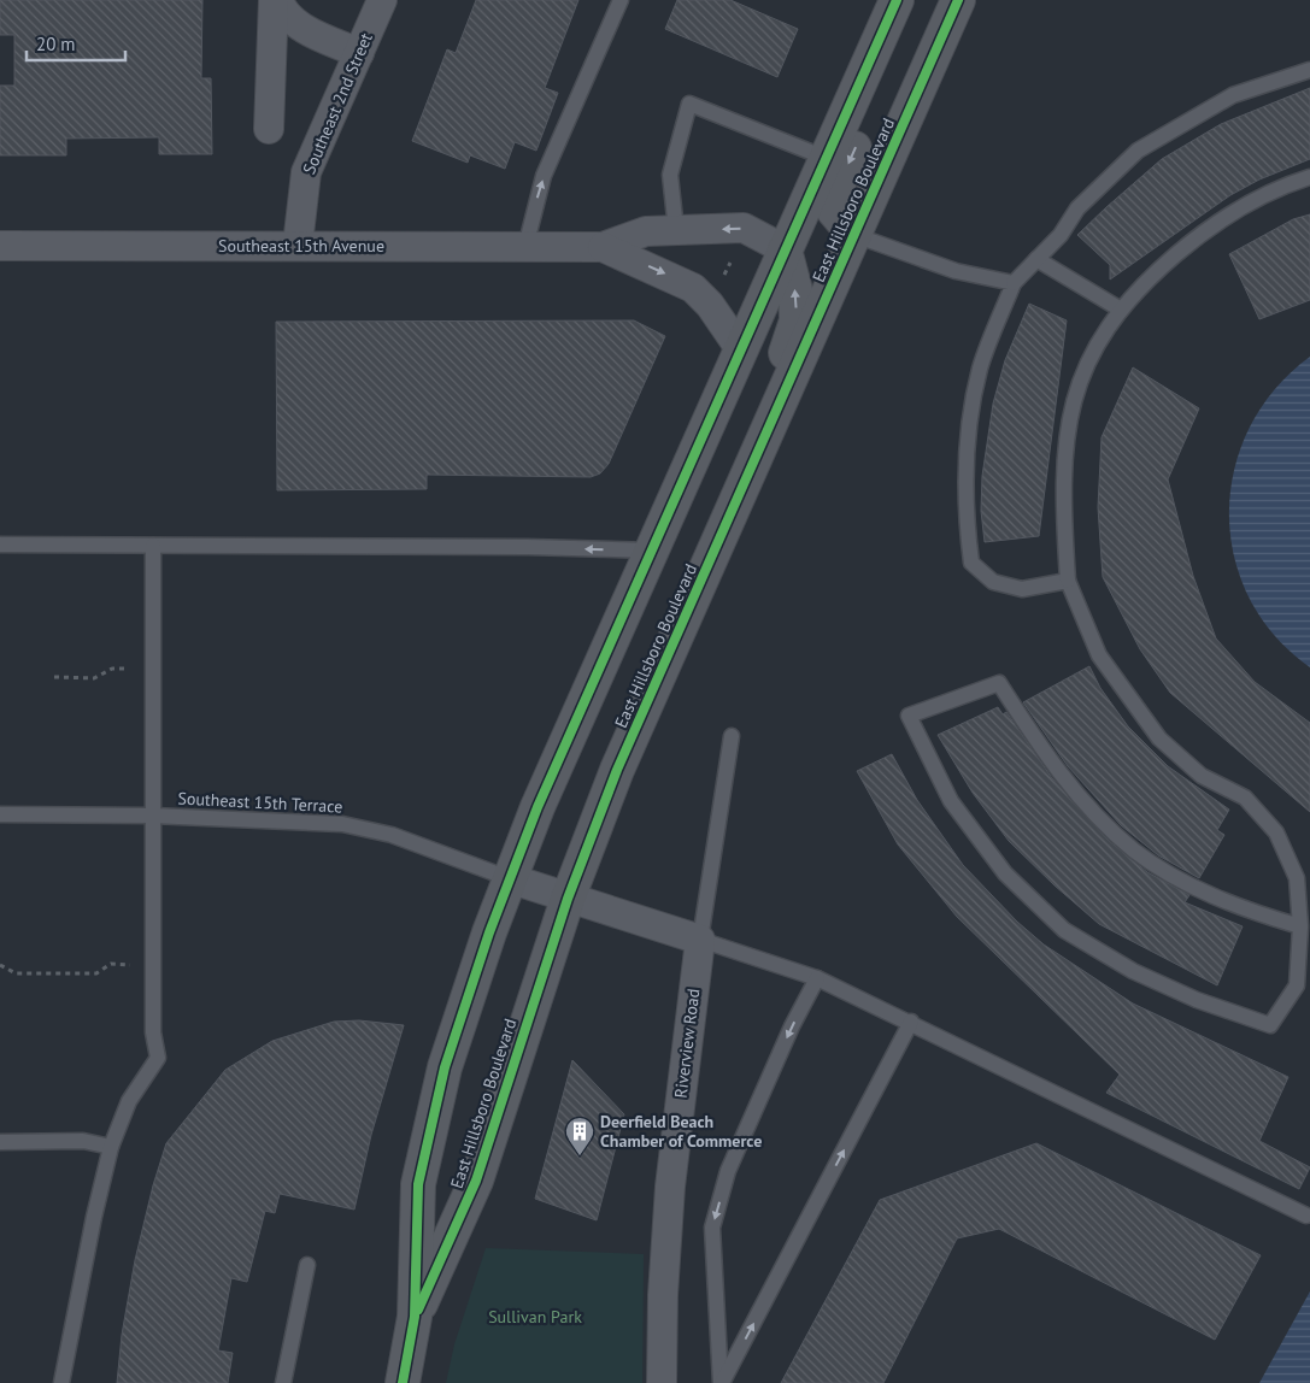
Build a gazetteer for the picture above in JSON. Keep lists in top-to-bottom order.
{
  "streets": {
    "main road": ["East Hillsboro Boulevard"],
    "street": ["Southeast 2nd Street", "Southeast 15th Avenue", "Riverview Road"],
    "lane": ["Southeast 15th Terrace"]
  },
  "crossings": [
    ["Southeast 2nd Street", "Southeast 15th Avenue"],
    ["East Hillsboro Boulevard", "Southeast 15th Avenue"],
    ["East Hillsboro Boulevard", "Southeast 15th Terrace"]
  ],
  "parks": ["Sullivan Park"],
  "places": {
    "building": ["Deerfield Beach Chamber of Commerce"]
  },
  "scale_bar": "20 m"
}
